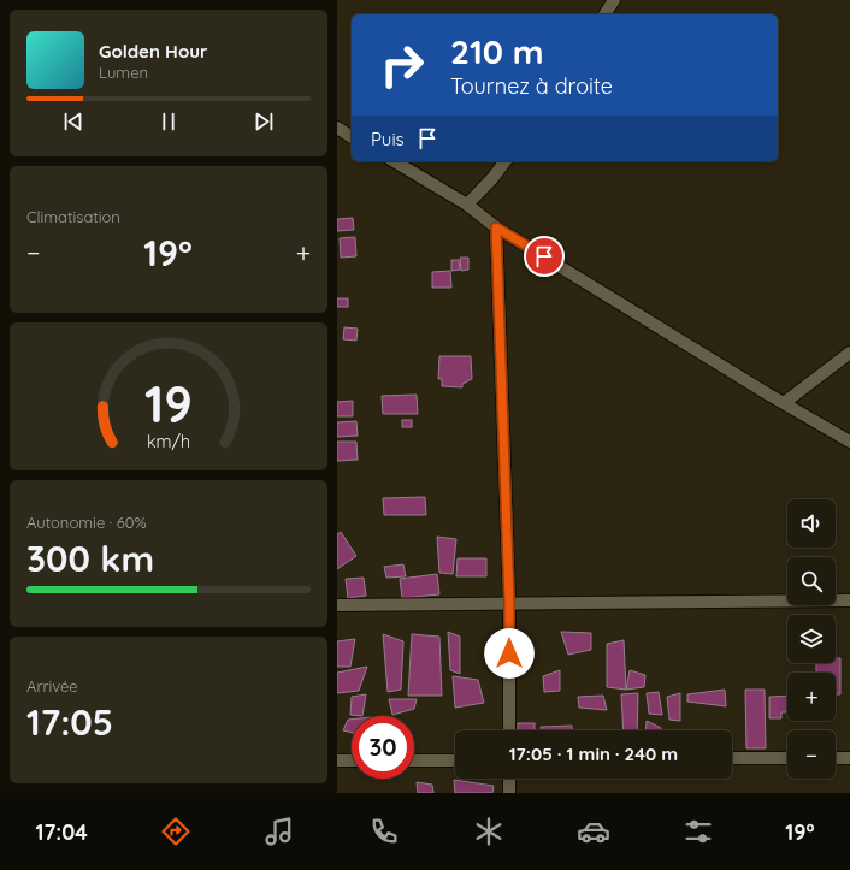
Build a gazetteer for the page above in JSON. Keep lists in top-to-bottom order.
{
  "page": {
    "turn": ["210 m", "Tournez à droite"],
    "song": ["Golden Hour", "Lumen"],
    "then": "Puis",
    "tile": [
      "Climatisation",
      ["Autonomie · 60%", "300 km"],
      ["Arrivée", "17:05"]
    ],
    "heat": ["−", "19°", "+"],
    "map_buttons": ["+", "−"],
    "limit": "30",
    "trip": "17:05 · 1 min · 240 m",
    "tabs": ["17:04", "19°"],
    "gauge": ["19", "km/h"]
  }
}
